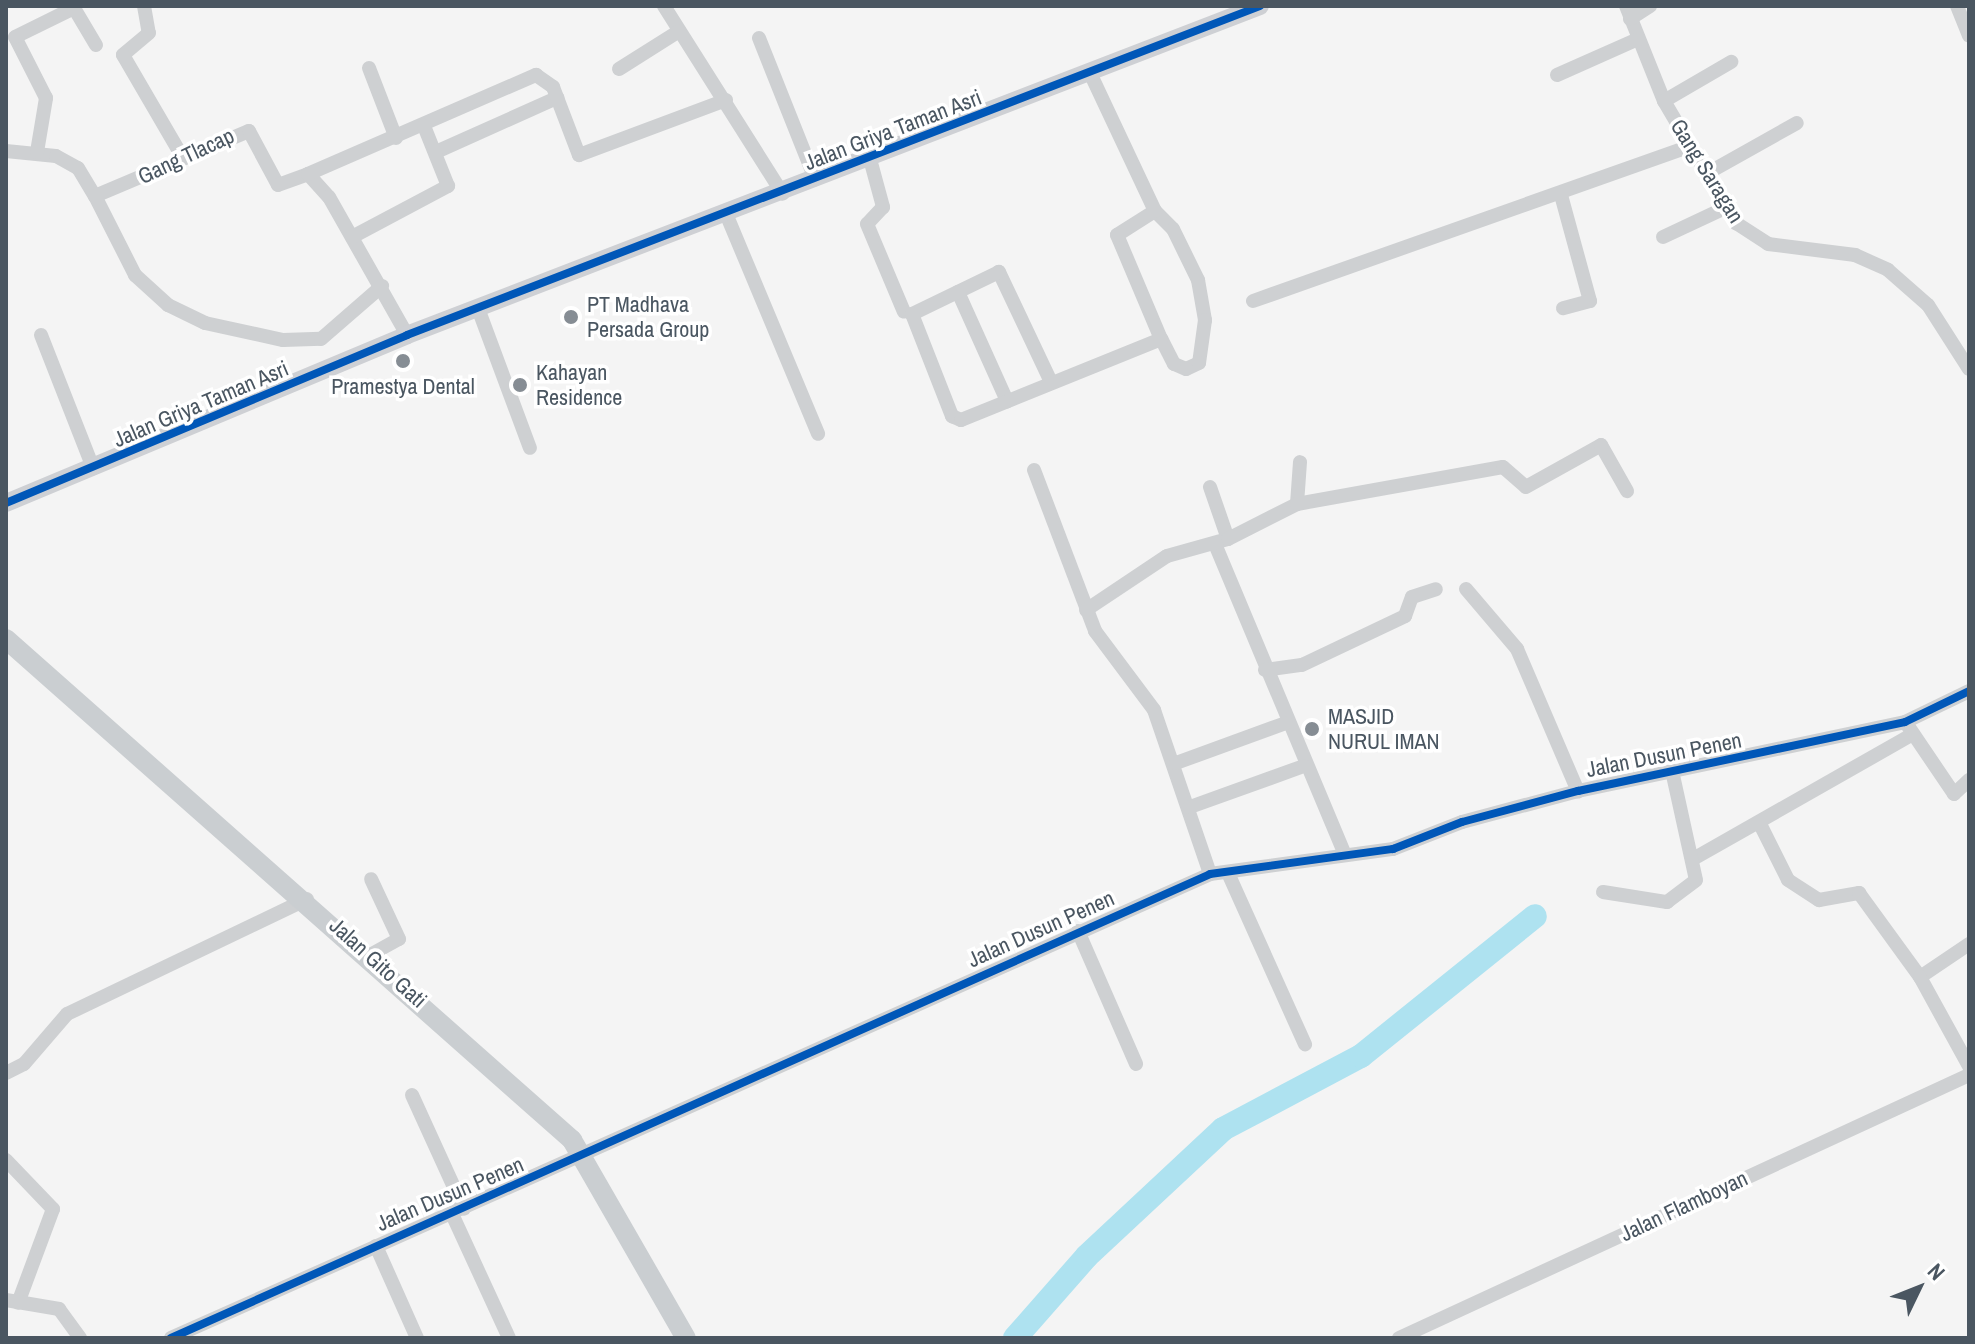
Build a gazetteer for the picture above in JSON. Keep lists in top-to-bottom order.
{
  "streets": {
    "main road": ["Jalan Gito Gati"],
    "street": [
      "Jalan Griya Taman Asri",
      "Gang Tlacap",
      "Gang Saragan",
      "Jalan Dusun Penen",
      "Jalan Flamboyan"
    ]
  },
  "crossings": [
    ["Jalan Dusun Penen", "Jalan Gito Gati"]
  ],
  "places": [
    "PT Madhava Persada Group",
    "Pramestya Dental",
    "Kahayan Residence",
    "MASJID NURUL IMAN"
  ],
  "north": "top right"
}
